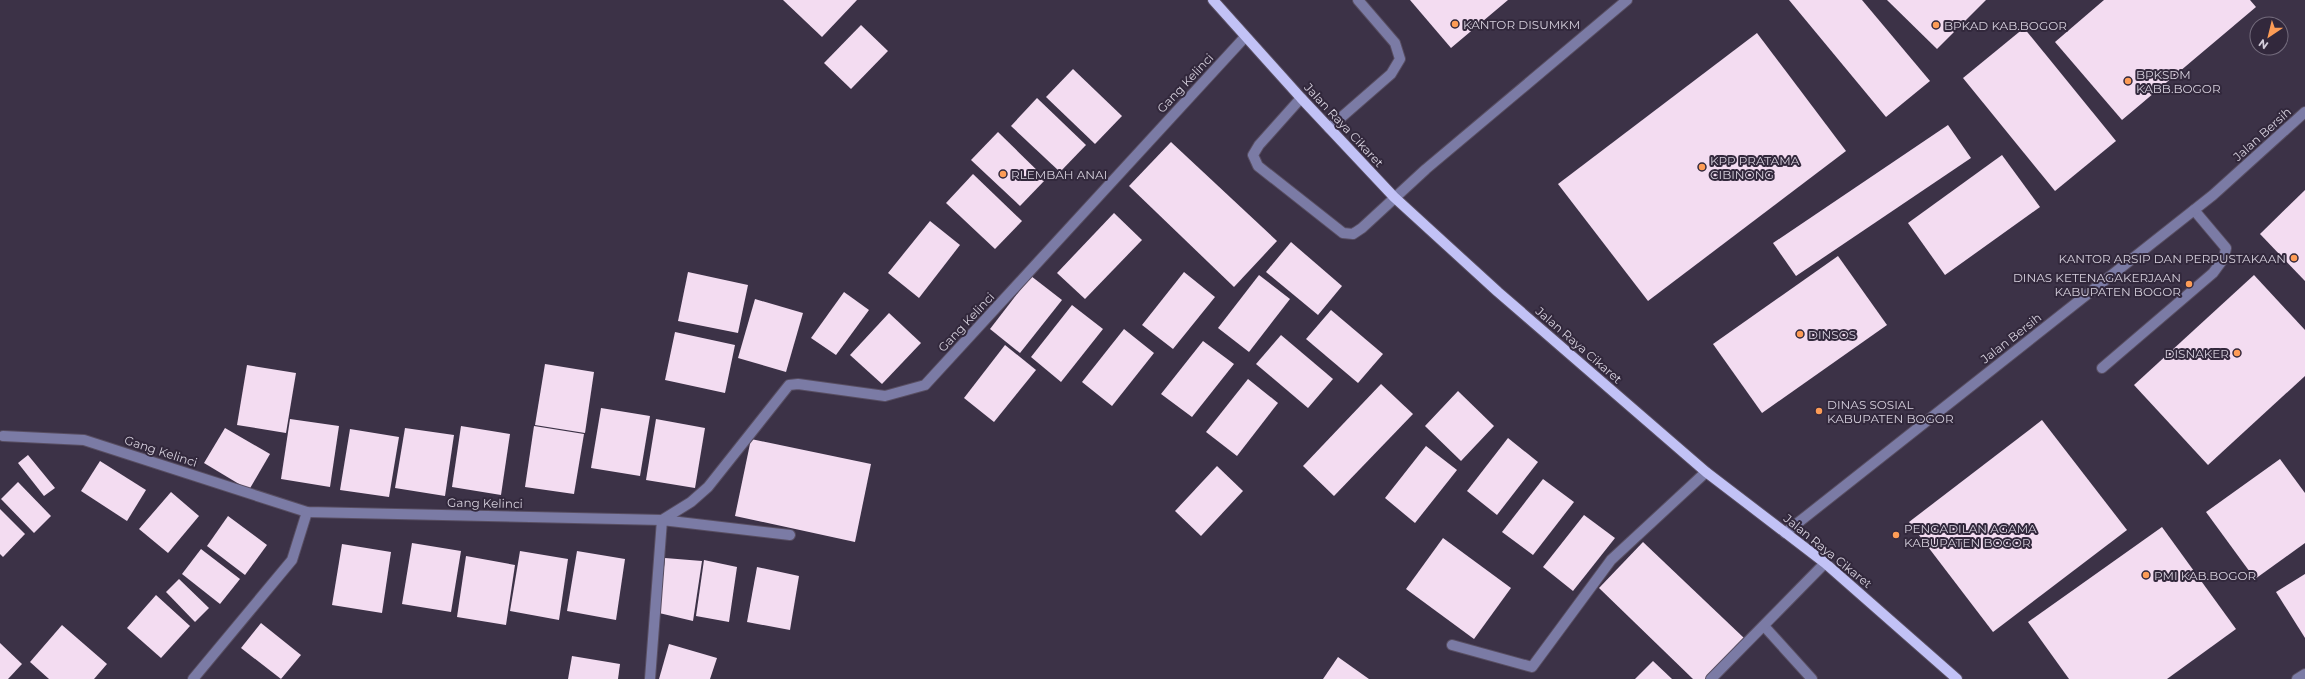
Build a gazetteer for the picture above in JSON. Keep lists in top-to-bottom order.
{
  "streets": {
    "main road": ["Jalan Raya Cikaret"],
    "street": ["Gang Kelinci", "Jalan Bersih"]
  },
  "crossings": [
    ["Gang Kelinci", "Jalan Raya Cikaret"],
    ["Jalan Raya Cikaret", "Jalan Bersih"]
  ],
  "places": [
    "KANTOR DISUMKM",
    "BPKAD KAB.BOGOR",
    "BPKSDM KABB.BOGOR",
    "KPP PRATAMA CIBINONG",
    "RLEMBAH ANAI",
    "KANTOR ARSIP DAN PERPUSTAKAAN",
    "DINAS KETENAGAKERJAAN KABUPATEN BOGOR",
    "DINSOS",
    "DISNAKER",
    "DINAS SOSIAL KABUPATEN BOGOR",
    "PENGADILAN AGAMA KABUPATEN BOGOR",
    "PMI KAB.BOGOR"
  ],
  "north": "bottom left"
}
